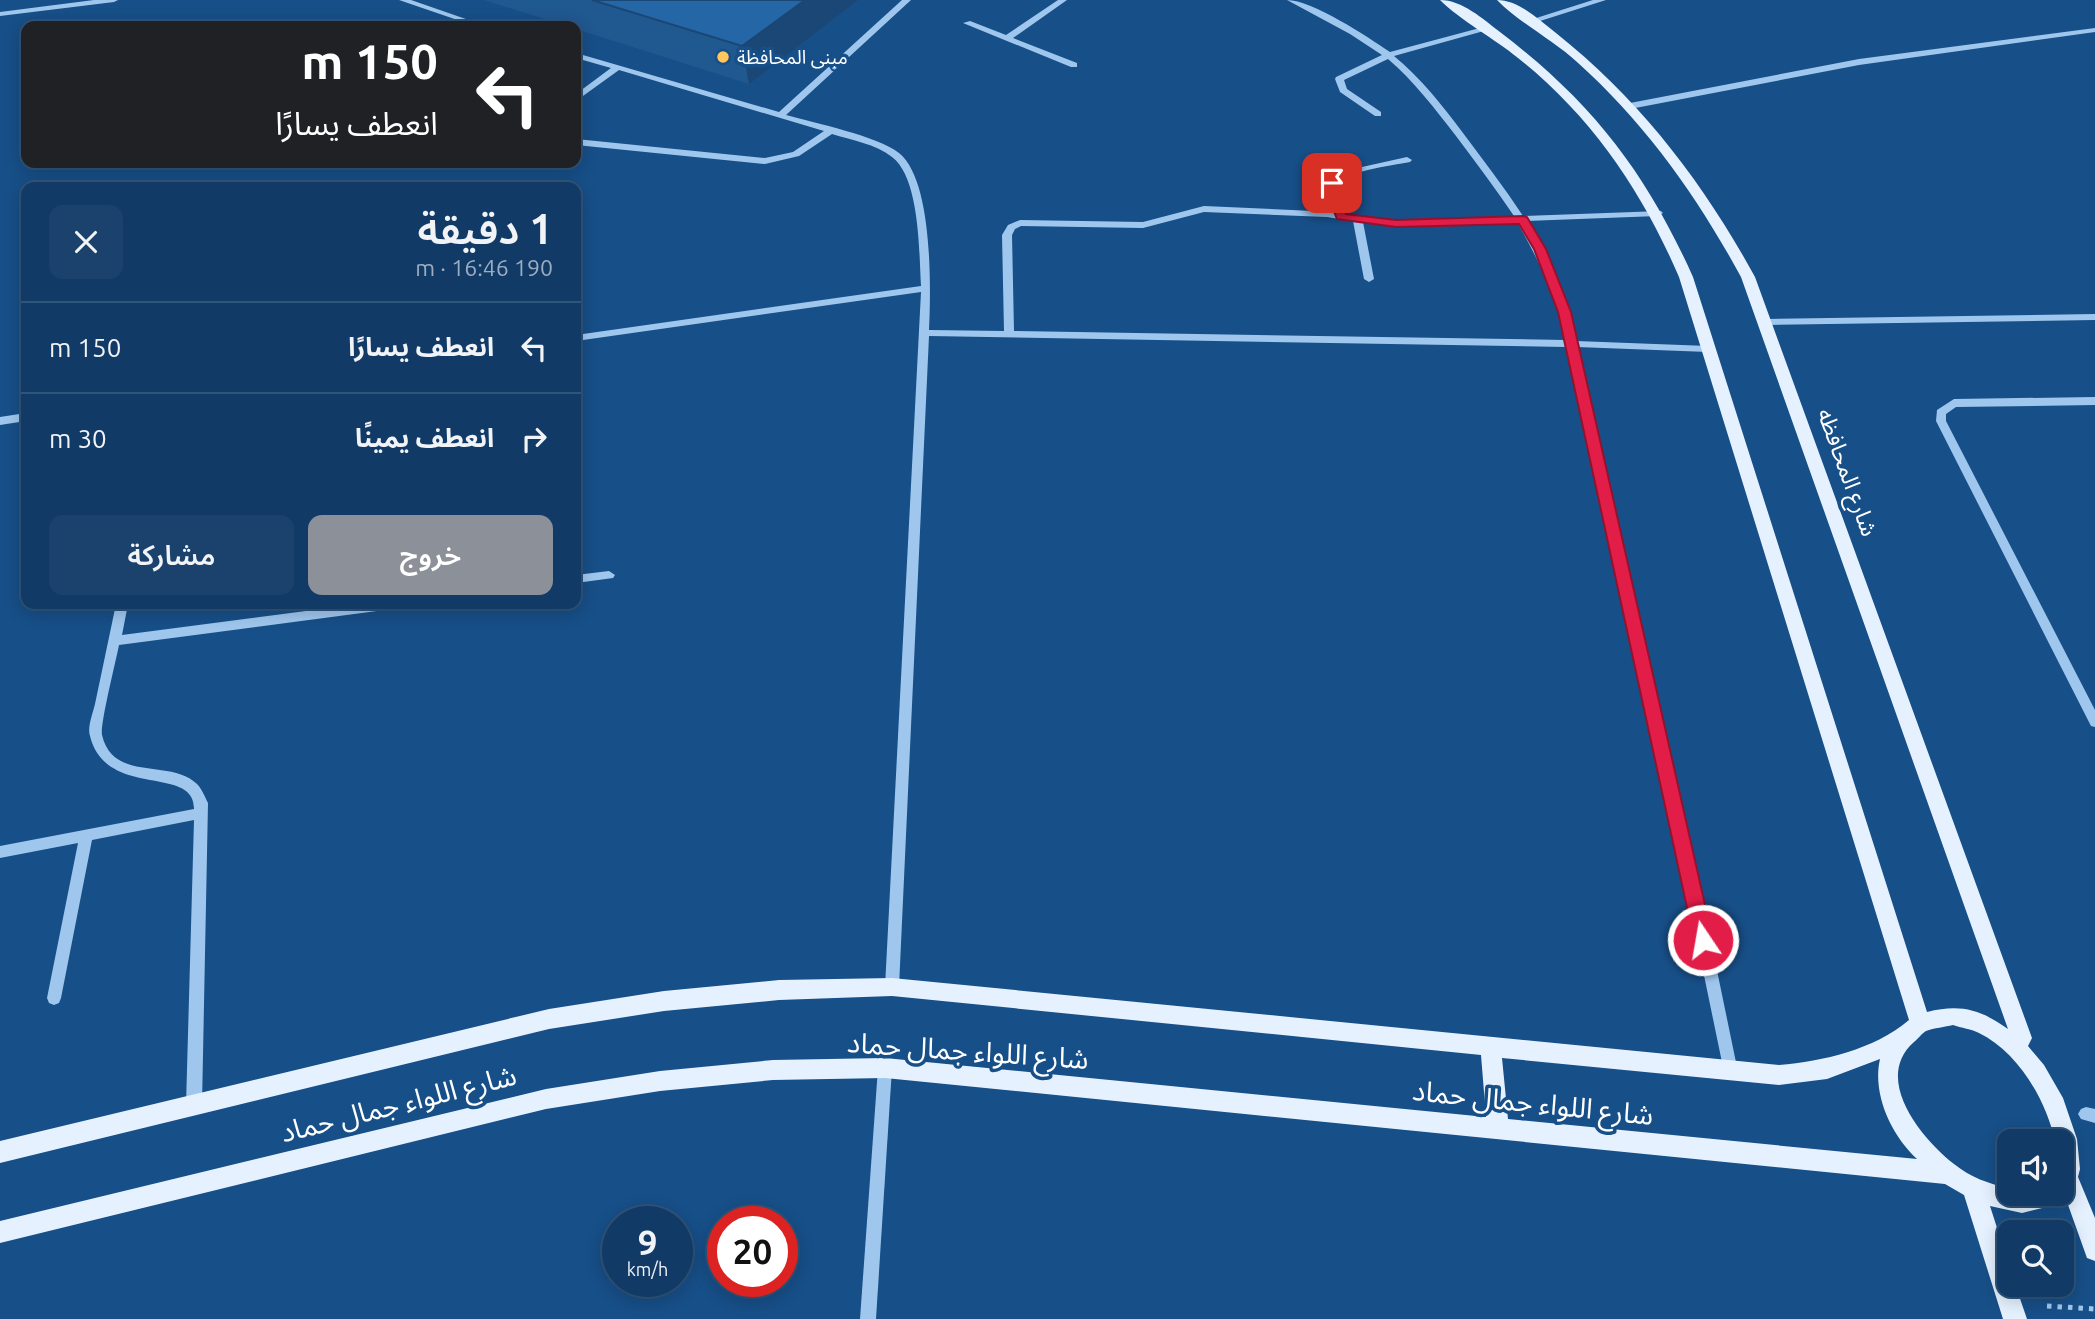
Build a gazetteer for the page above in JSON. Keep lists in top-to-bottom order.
{
  "streets": {
    "main road": ["شارع المحافظه", "شارع اللواء جمال حماد"]
  },
  "places": ["مبنى المحافظة"],
  "page": {
    "turn": ["150 m", "انعطف يسارًا"],
    "heading": ["1 دقيقة", "190 m · 16:46"],
    "list": [
      {
        "name": "انعطف يسارًا",
        "value": "150 m"
      },
      {
        "name": "انعطف يمينًا",
        "value": "30 m"
      }
    ],
    "buttons": ["خروج", "مشاركة"],
    "speed": "9 km/h",
    "limit": "20"
  }
}
